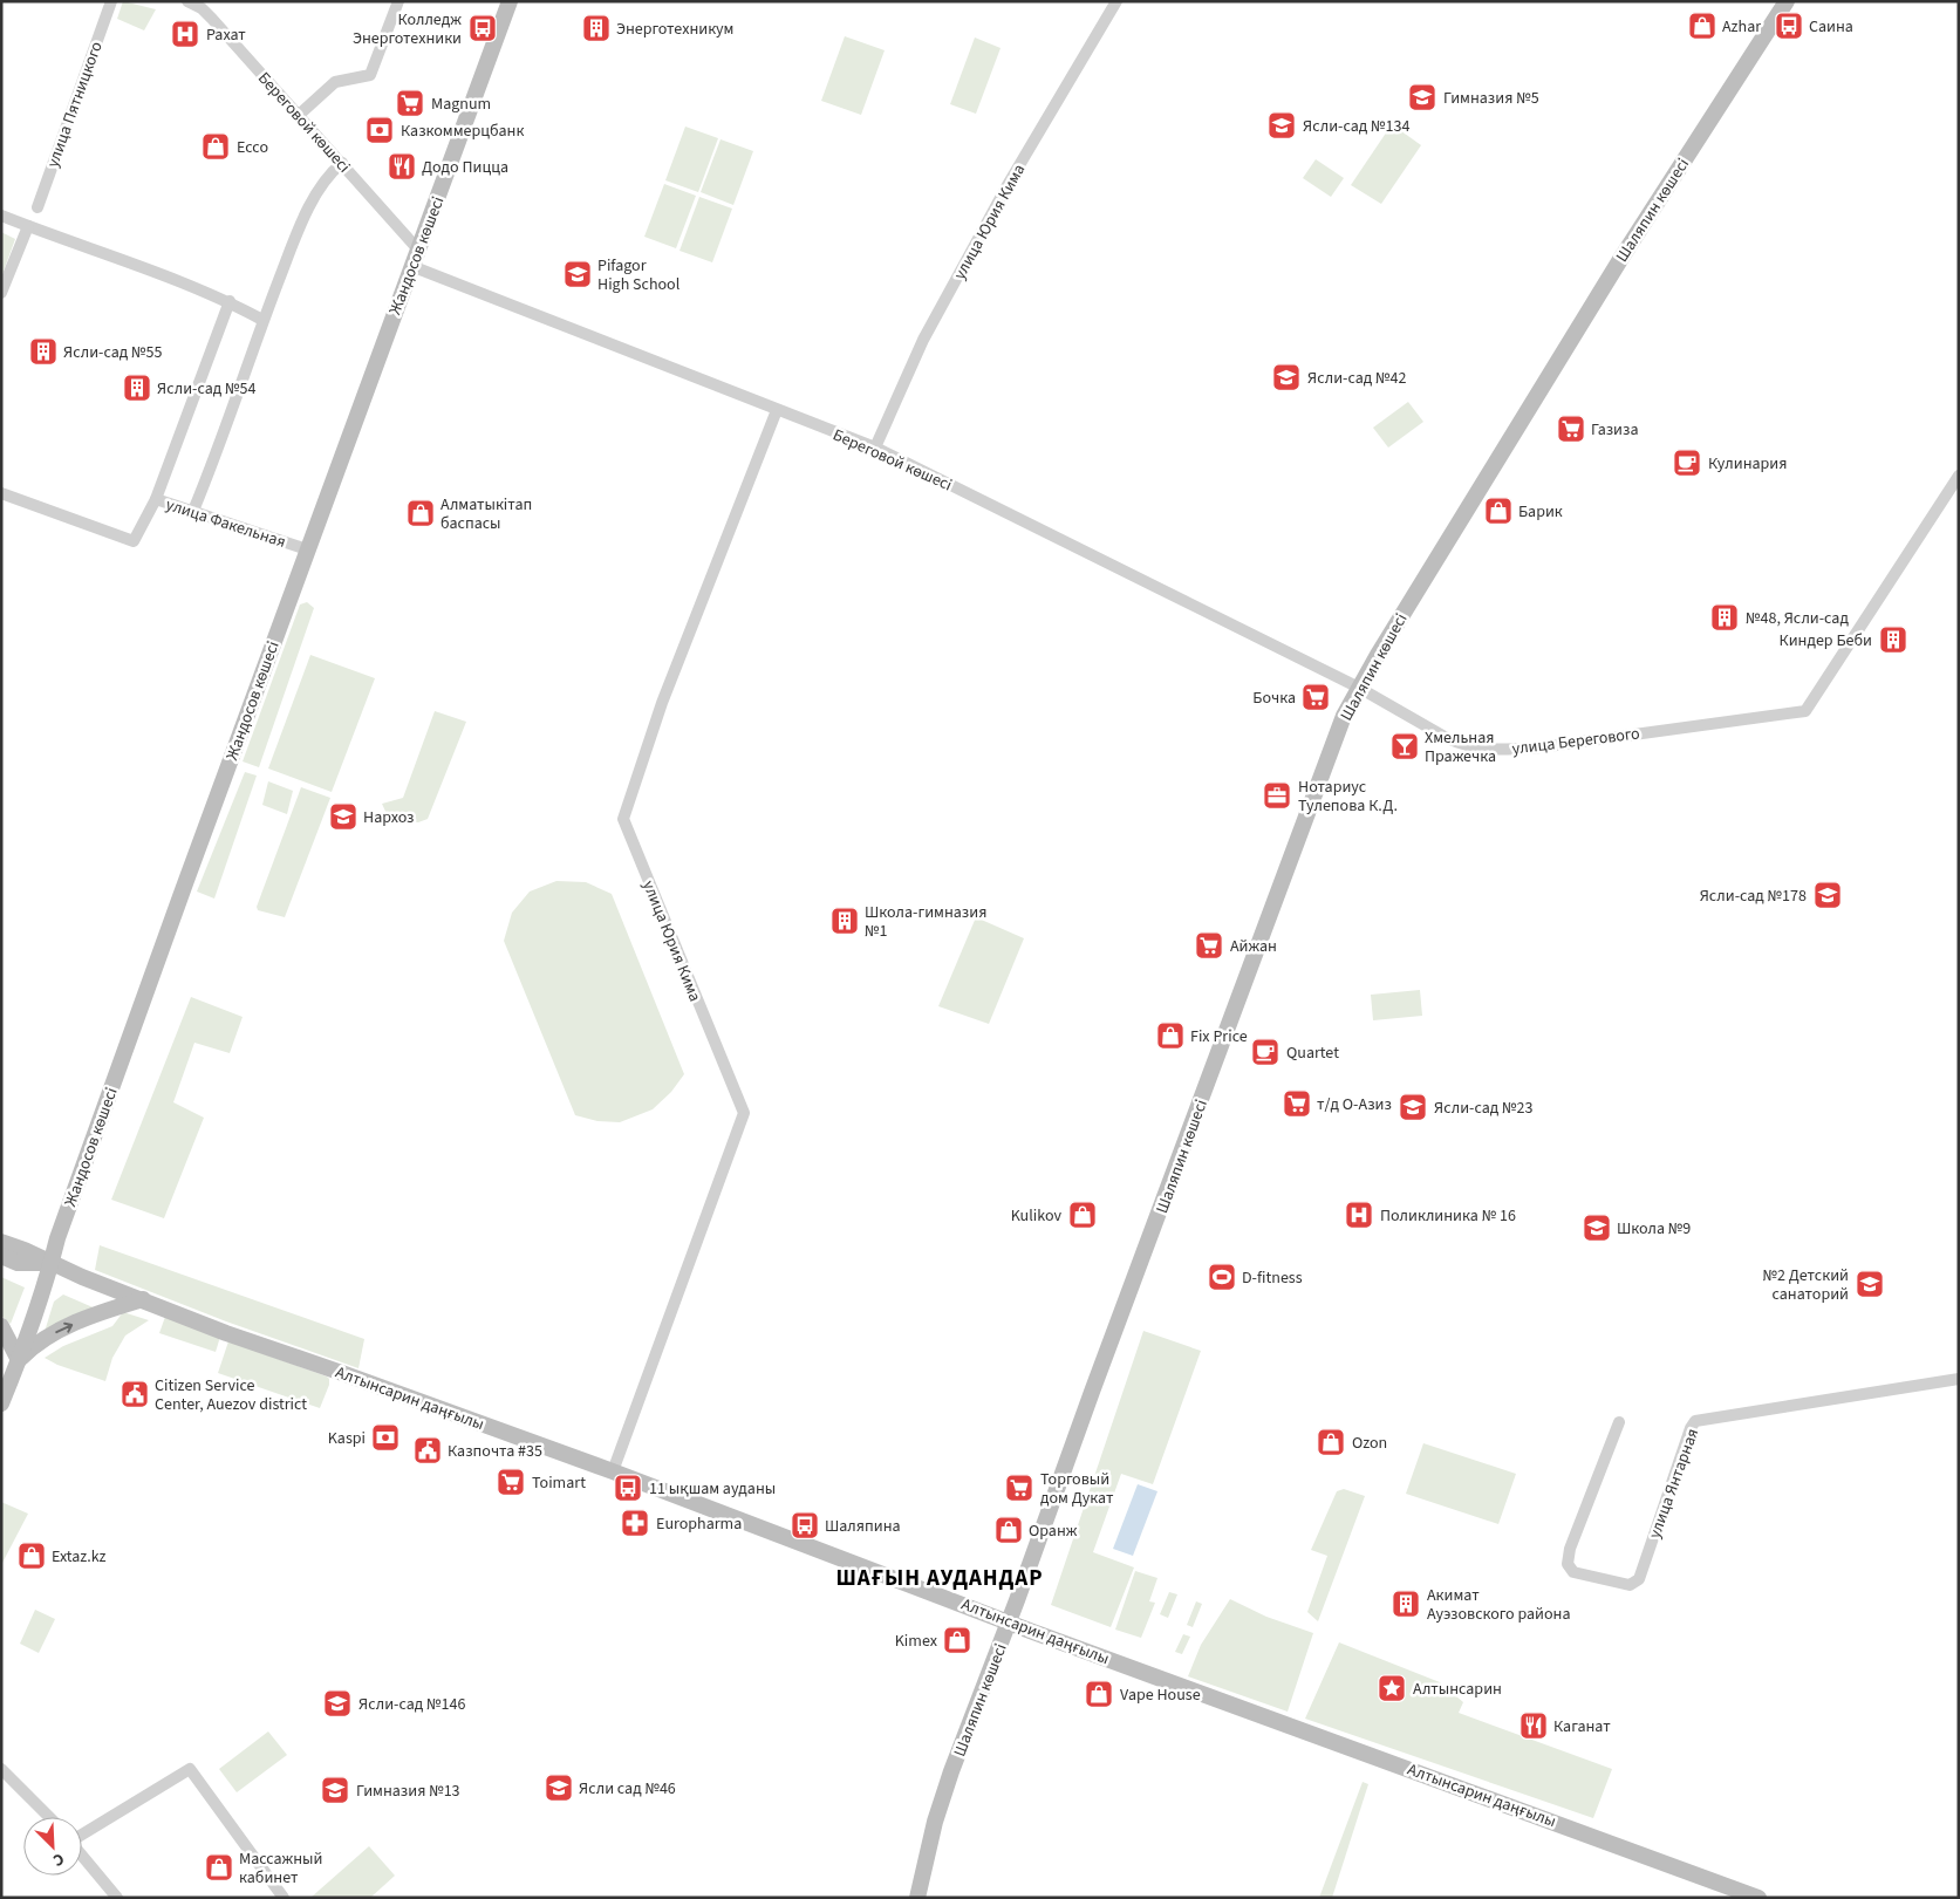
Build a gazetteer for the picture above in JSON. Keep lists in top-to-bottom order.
{
  "streets": {
    "main road": ["Шаляпин көшесі", "Жандосов көшесі", "Алтынсарин даңғылы"],
    "street": [
      "улица Пятницкого",
      "Береговой көшесі",
      "улица Юрия Кима",
      "улица Факельная",
      "улица Берегового",
      "улица Янтарная"
    ]
  },
  "crossings": [
    ["Береговой көшесі", "Шаляпин көшесі"],
    ["Береговой көшесі", "улица Юрия Кима"],
    ["Береговой көшесі", "Жандосов көшесі"],
    ["Береговой көшесі", "улица Берегового"],
    ["Шаляпин көшесі", "улица Берегового"],
    ["Шаляпин көшесі", "Алтынсарин даңғылы"],
    ["улица Юрия Кима", "Алтынсарин даңғылы"],
    ["Жандосов көшесі", "улица Факельная"],
    ["Жандосов көшесі", "Алтынсарин даңғылы"]
  ],
  "districts": ["ШАҒЫН АУДАНДАР"],
  "places": {
    "shop": [
      "Azhar",
      "Ecco",
      "Барик",
      "Алматыкітап баспасы",
      "Fix Price",
      "Kulikov",
      "Ozon",
      "Оранж",
      "Extaz.kz",
      "Kimex",
      "Vape House",
      "Массажный кабинет"
    ],
    "bus stop": [
      "Саина",
      "Колледж Энерготехники",
      "11 ықшам ауданы",
      "Шаляпина"
    ],
    "building": [
      "Энерготехникум",
      "Ясли-сад №55",
      "Ясли-сад №54",
      "№48, Ясли-сад",
      "Киндер Беби",
      "Школа-гимназия №1",
      "Акимат Ауэзовского района"
    ],
    "hospital": ["Рахат", "Поликлиника № 16"],
    "school or university": [
      "Гимназия №5",
      "Ясли-сад №134",
      "Pifagor High School",
      "Ясли-сад №42",
      "Нархоз",
      "Ясли-сад №178",
      "Ясли-сад №23",
      "Школа №9",
      "№2 Детский санаторий",
      "Ясли-сад №146",
      "Ясли сад №46",
      "Гимназия №13"
    ],
    "supermarket": [
      "Magnum",
      "Газиза",
      "Бочка",
      "Айжан",
      "т/д О-Азиз",
      "Toimart",
      "Торговый дом Дукат"
    ],
    "bank": ["Казкоммерцбанк", "Kaspi"],
    "restaurant": ["Додо Пицца", "Каганат"],
    "cafe": ["Кулинария", "Quartet"],
    "bar": ["Хмельная Пражечка"],
    "office": ["Нотариус Тулепова К.Д."],
    "sports": ["D-fitness"],
    "public building": ["Citizen Service Center, Auezov district", "Казпочта #35"],
    "pharmacy": ["Europharma"],
    "place": ["Алтынсарин"]
  },
  "north": "bottom right"
}
